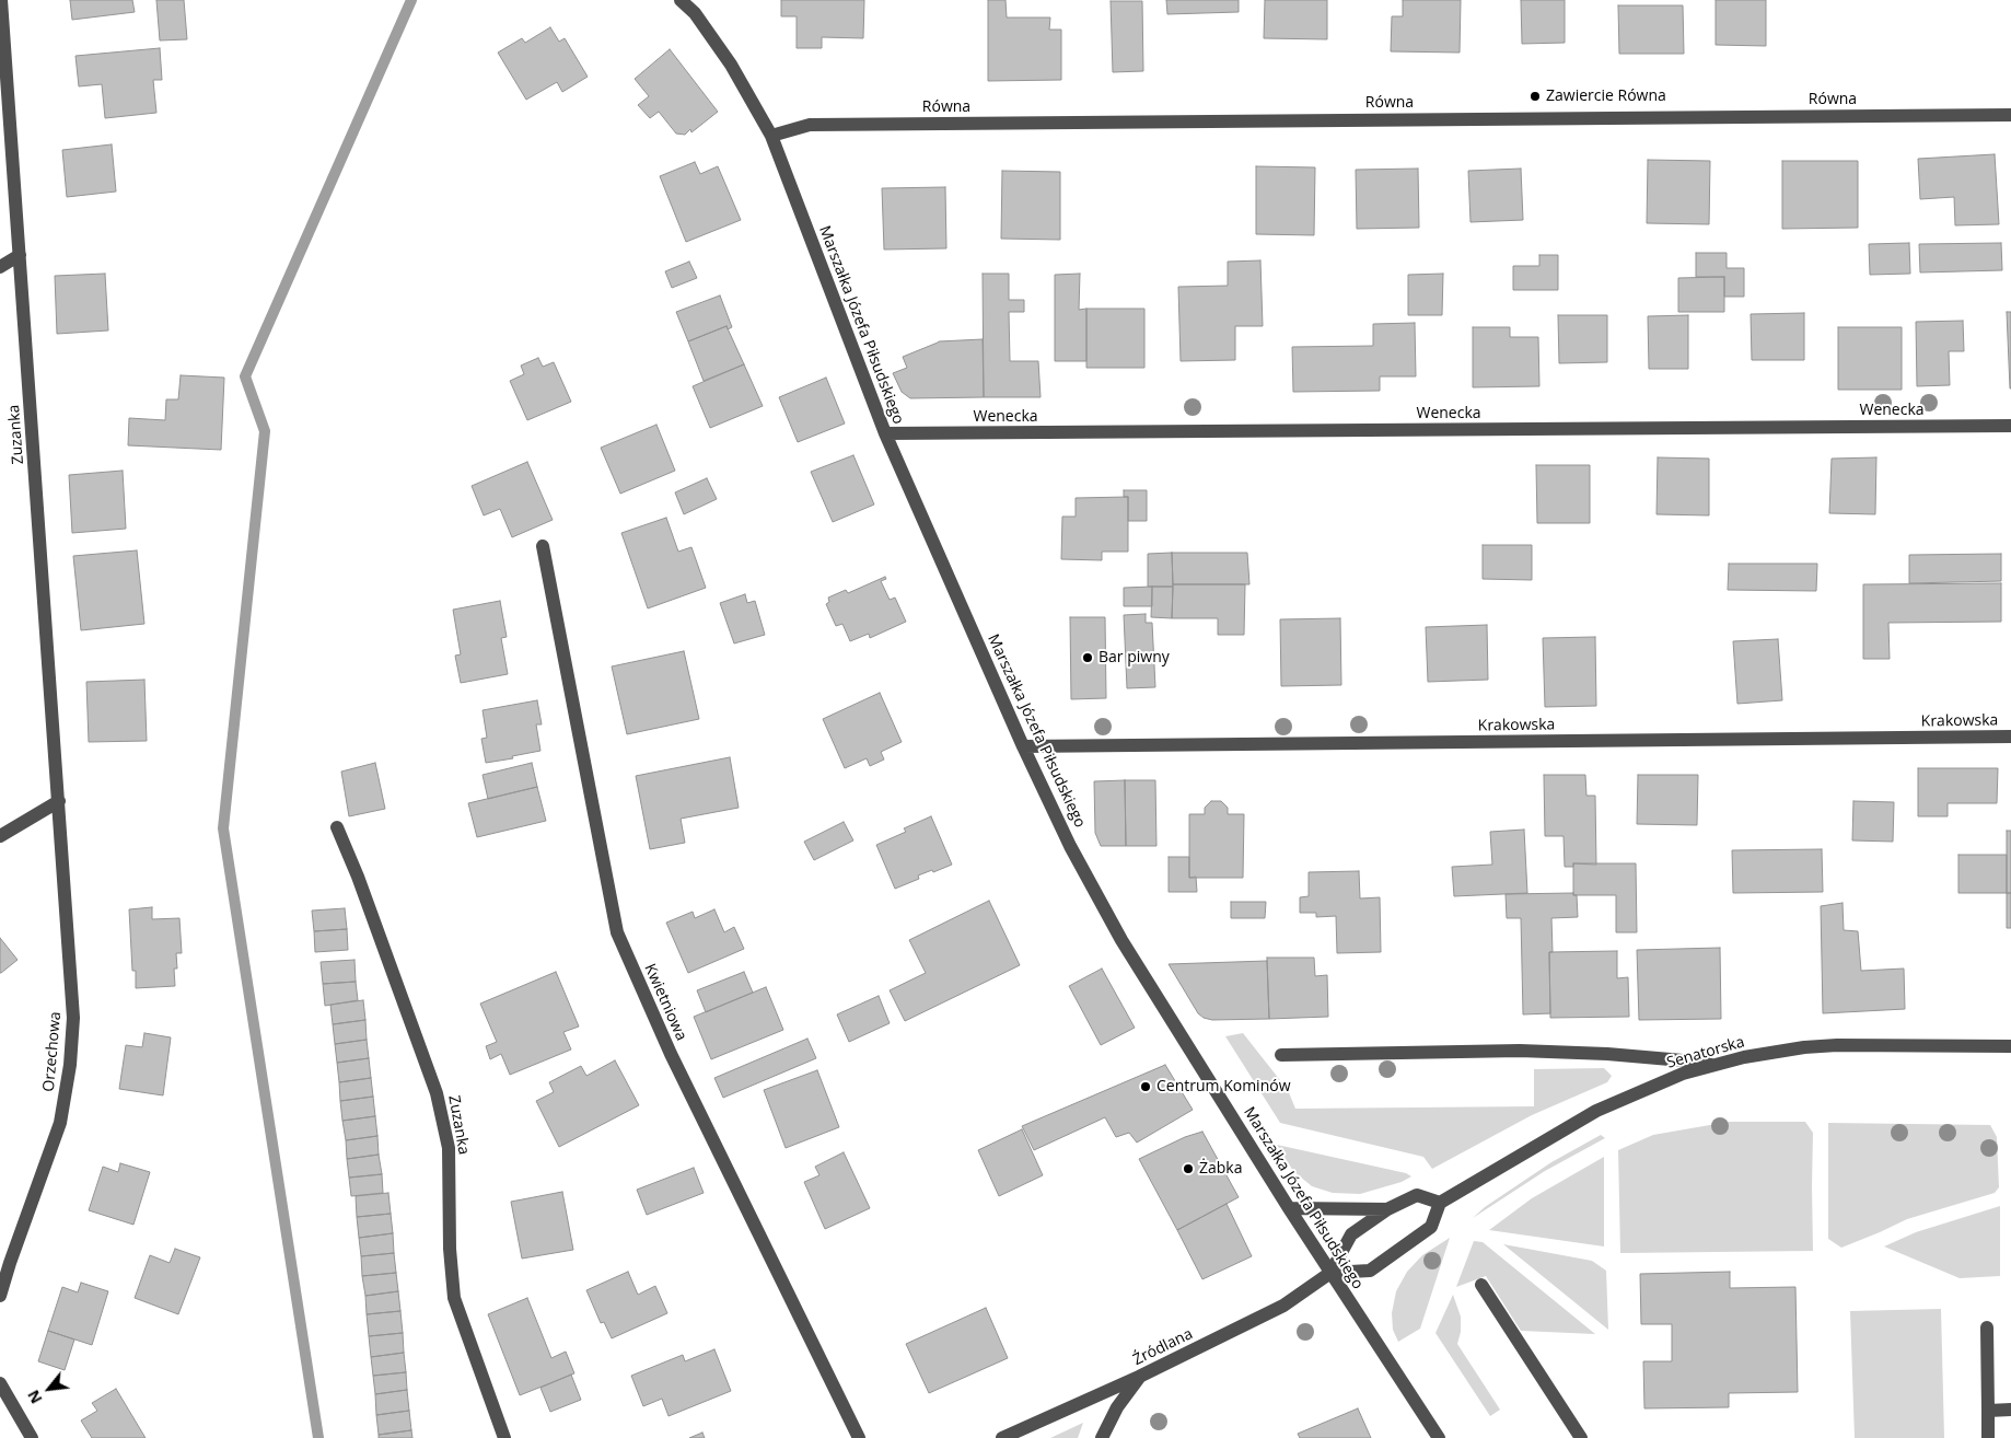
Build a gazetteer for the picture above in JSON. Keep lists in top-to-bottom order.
{
  "streets": {
    "street": [
      "Równa",
      "Marszałka Józefa Piłsudskiego",
      "Wenecka",
      "Zuzanka",
      "Krakowska",
      "Kwietniowa",
      "Orzechowa",
      "Senatorska",
      "Źródlana"
    ]
  },
  "crossings": [
    ["Równa", "Marszałka Józefa Piłsudskiego"],
    ["Marszałka Józefa Piłsudskiego", "Wenecka"],
    ["Marszałka Józefa Piłsudskiego", "Krakowska"],
    ["Marszałka Józefa Piłsudskiego", "Źródlana"],
    ["Zuzanka", "Orzechowa"]
  ],
  "places": [
    "Zawiercie Równa",
    "Bar piwny",
    "Centrum Kominów",
    "Żabka"
  ],
  "north": "bottom left"
}
